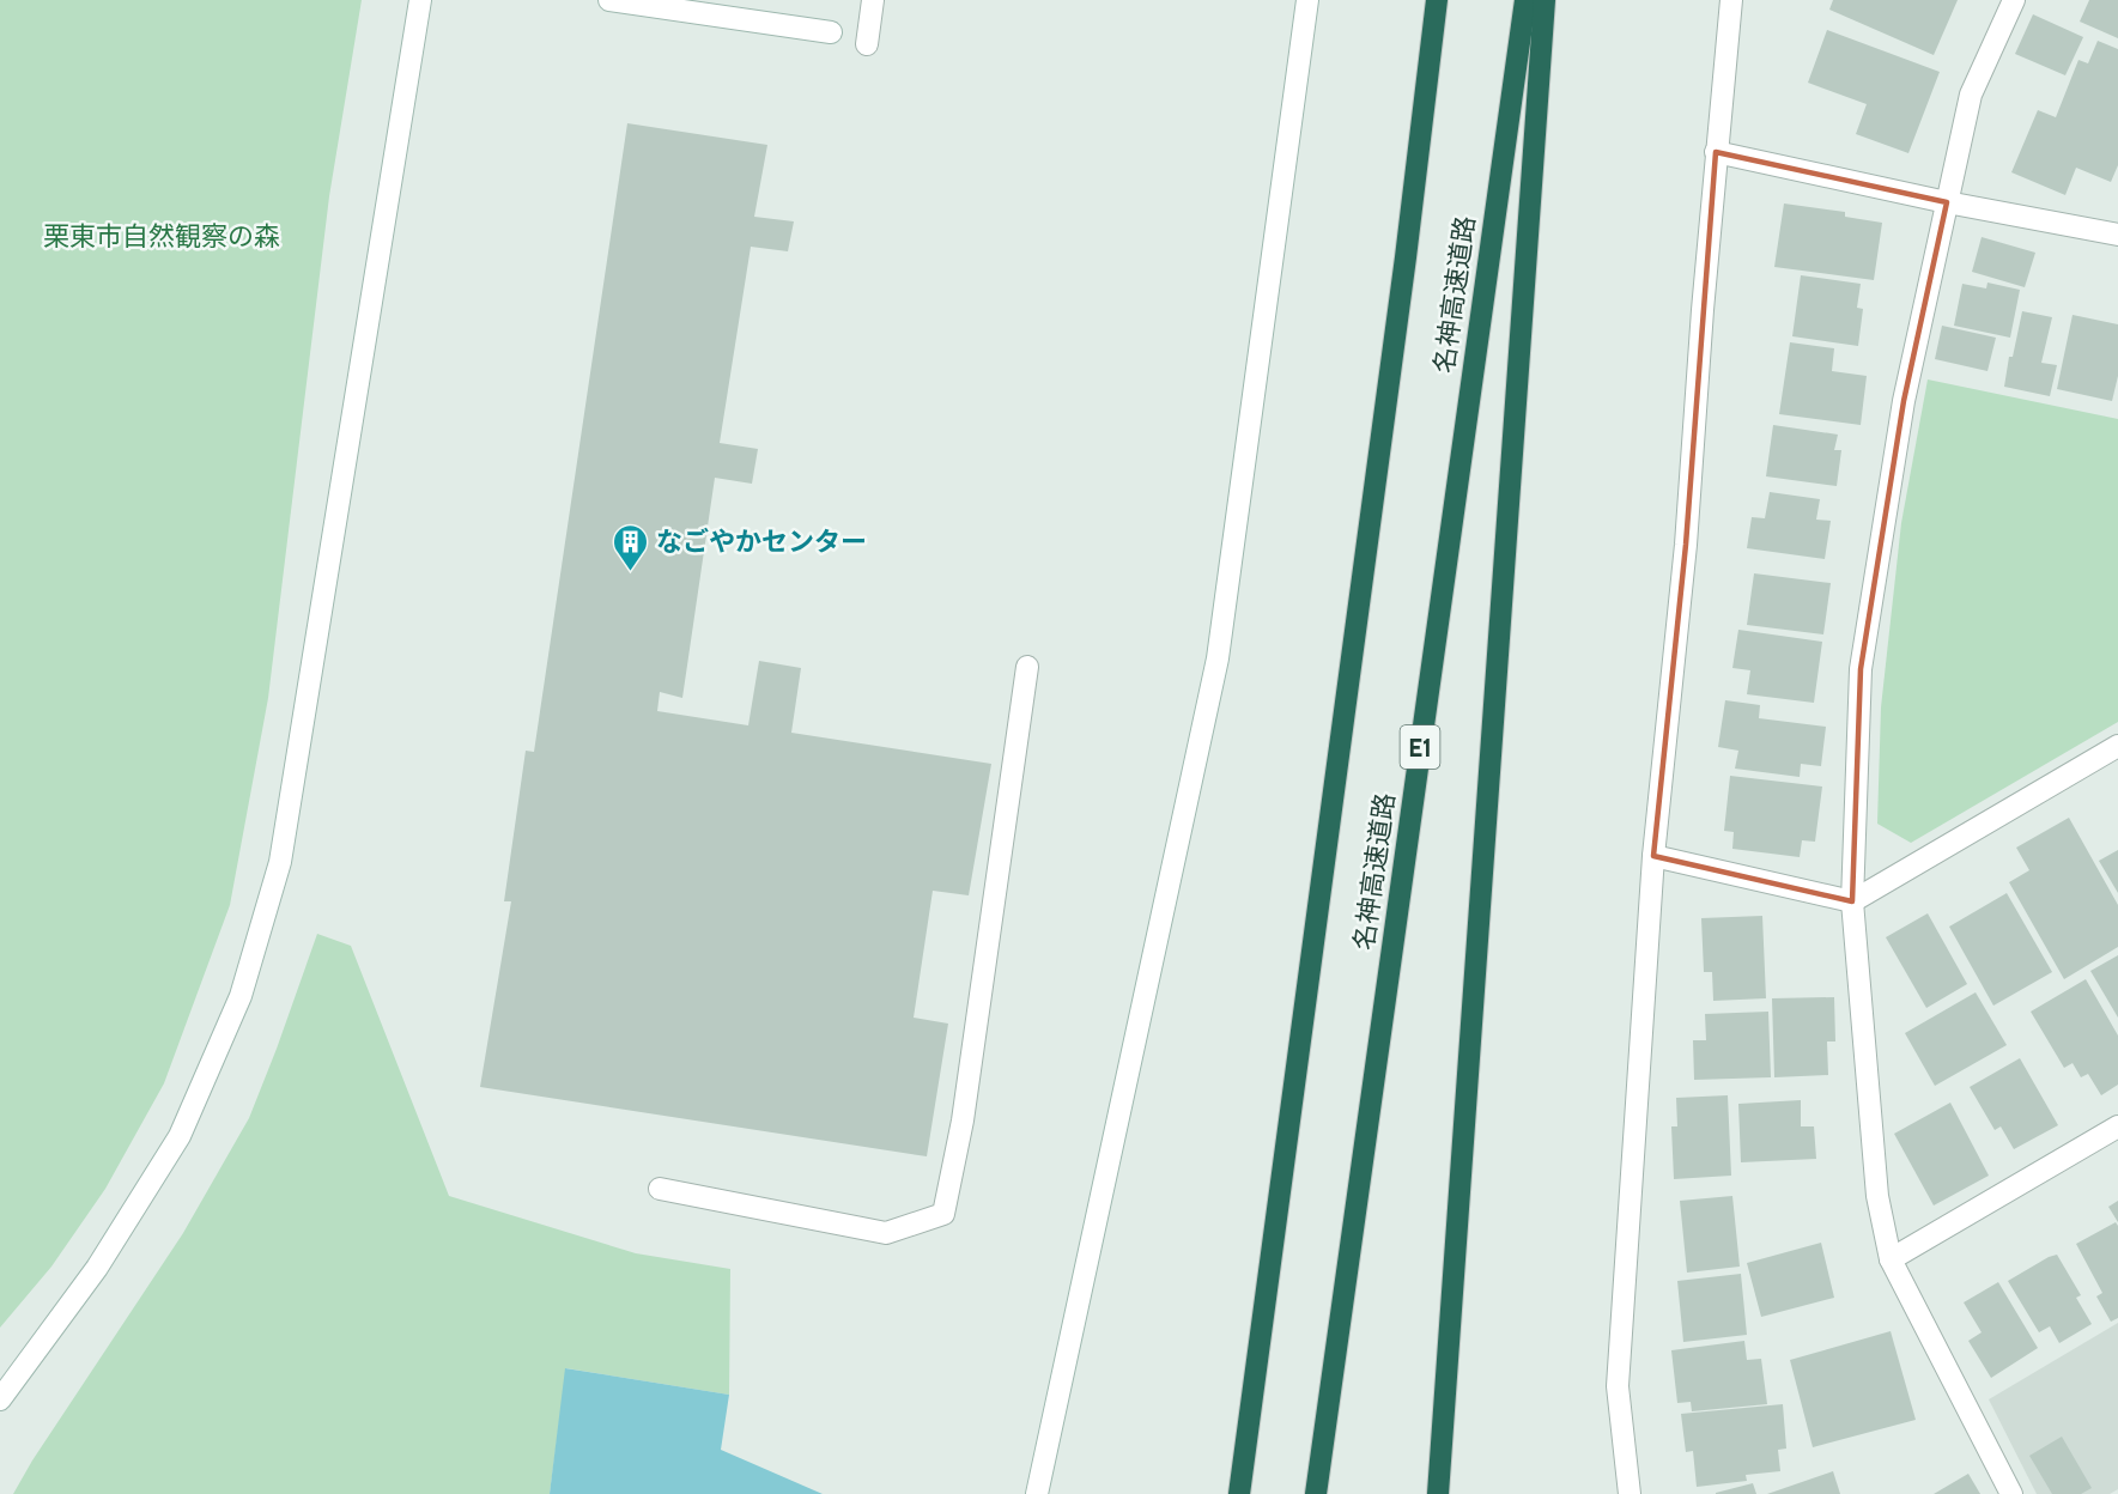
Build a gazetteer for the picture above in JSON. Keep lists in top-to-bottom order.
{
  "streets": {
    "highway": ["名神高速道路", "E1"]
  },
  "parks": ["栗東市自然観察の森"],
  "places": {
    "building": ["なごやかセンター"]
  }
}
